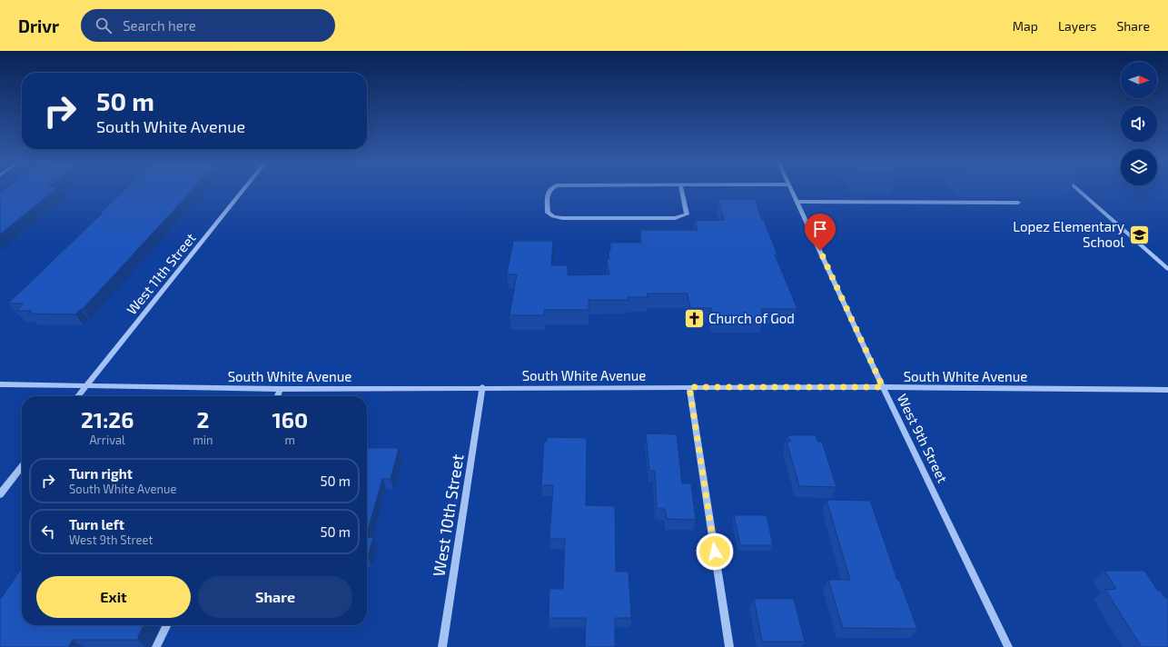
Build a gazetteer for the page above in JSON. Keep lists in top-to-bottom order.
{
  "streets": {
    "street": [
      "West 11th Street",
      "South White Avenue",
      "West 9th Street",
      "West 10th Street"
    ]
  },
  "crossings": [
    ["West 11th Street", "South White Avenue"],
    ["South White Avenue", "West 9th Street"],
    ["South White Avenue", "West 10th Street"]
  ],
  "places": {
    "school or university": ["Lopez Elementary School"],
    "church": ["Church of God"]
  },
  "north": "right",
  "page": {
    "header": "Drivr",
    "search": "Search here",
    "nav": ["Map", "Layers", "Share"],
    "turn": ["50 m", "South White Avenue"],
    "eta": [
      "21:26",
      "Arrival",
      "2",
      "min",
      "160",
      "m"
    ],
    "list": [
      {
        "name": "Turn right",
        "note": "South White Avenue",
        "value": "50 m"
      },
      {
        "name": "Turn left",
        "note": "West 9th Street",
        "value": "50 m"
      }
    ],
    "buttons": ["Exit", "Share"]
  }
}
